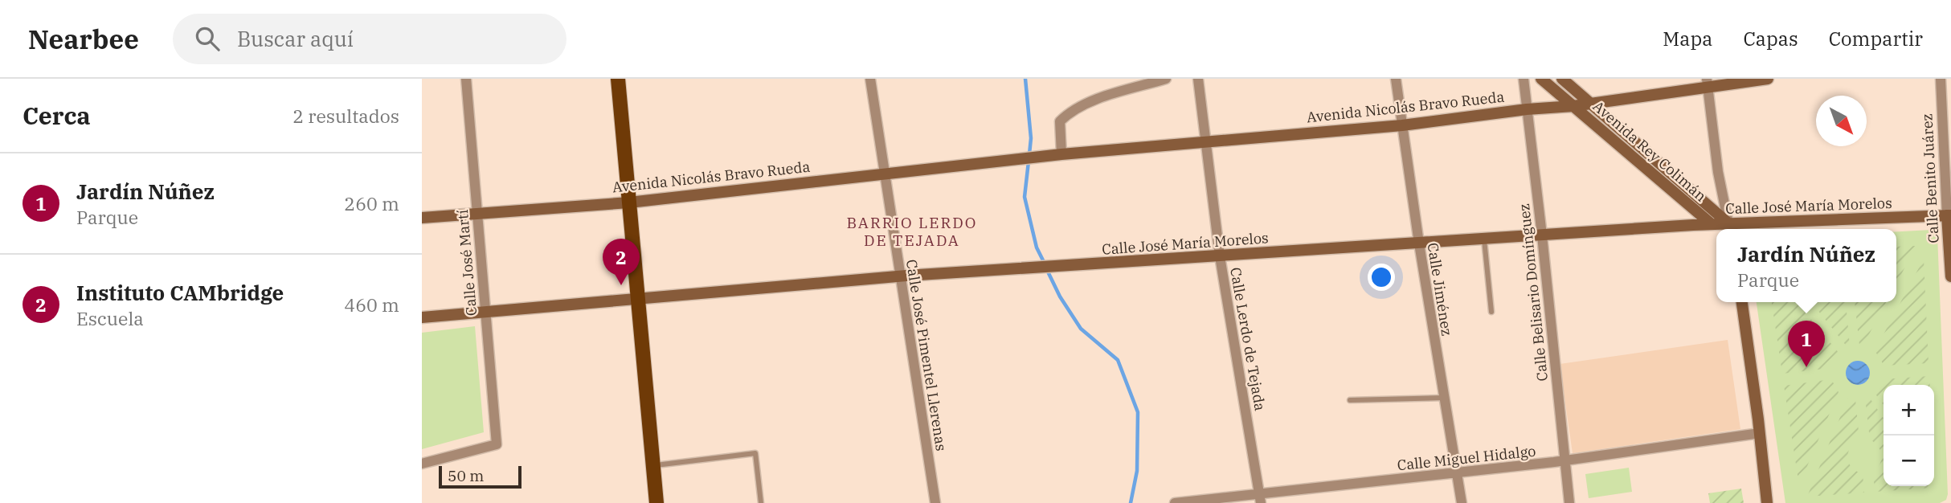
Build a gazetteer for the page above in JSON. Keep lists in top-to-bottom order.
{
  "streets": {
    "street": [
      "Avenida Nicolás Bravo Rueda",
      "Avenida Rey Colimán",
      "Calle Benito Juárez",
      "Calle José María Morelos",
      "Calle José Martí",
      "Calle Jiménez",
      "Calle Belisario Domínguez",
      "Calle Lerdo de Tejada",
      "Calle José Pimentel Llerenas",
      "Calle Miguel Hidalgo"
    ]
  },
  "crossings": [
    ["Avenida Nicolás Bravo Rueda", "Avenida Rey Colimán"],
    ["Avenida Nicolás Bravo Rueda", "Calle José Martí"],
    ["Avenida Nicolás Bravo Rueda", "Calle Jiménez"],
    ["Avenida Nicolás Bravo Rueda", "Calle Belisario Domínguez"],
    ["Avenida Nicolás Bravo Rueda", "Calle Lerdo de Tejada"],
    ["Avenida Nicolás Bravo Rueda", "Calle José Pimentel Llerenas"],
    ["Avenida Rey Colimán", "Calle José María Morelos"],
    ["Calle Benito Juárez", "Calle José María Morelos"],
    ["Calle José María Morelos", "Calle José Martí"],
    ["Calle José María Morelos", "Calle Jiménez"],
    ["Calle José María Morelos", "Calle Belisario Domínguez"],
    ["Calle José María Morelos", "Calle Lerdo de Tejada"],
    ["Calle José María Morelos", "Calle José Pimentel Llerenas"],
    ["Calle Jiménez", "Calle Miguel Hidalgo"],
    ["Calle Belisario Domínguez", "Calle Miguel Hidalgo"],
    ["Calle Lerdo de Tejada", "Calle Miguel Hidalgo"]
  ],
  "districts": ["BARRIO LERDO DE TEJADA"],
  "scale_bar": "50 m",
  "north": "bottom right",
  "page": {
    "header": "Nearbee",
    "search": "Buscar aquí",
    "nav": ["Mapa", "Capas", "Compartir"],
    "heading": ["Cerca", "2 resultados"],
    "list": [
      {
        "mark": "1",
        "name": "Jardín Núñez",
        "note": "Parque",
        "value": "260 m"
      },
      {
        "mark": "2",
        "name": "Instituto CAMbridge",
        "note": "Escuela",
        "value": "460 m"
      }
    ],
    "popup": ["Jardín Núñez", "Parque"],
    "pins": ["2", "1"],
    "map_buttons": ["+", "−"],
    "scale": "50 m"
  }
}
